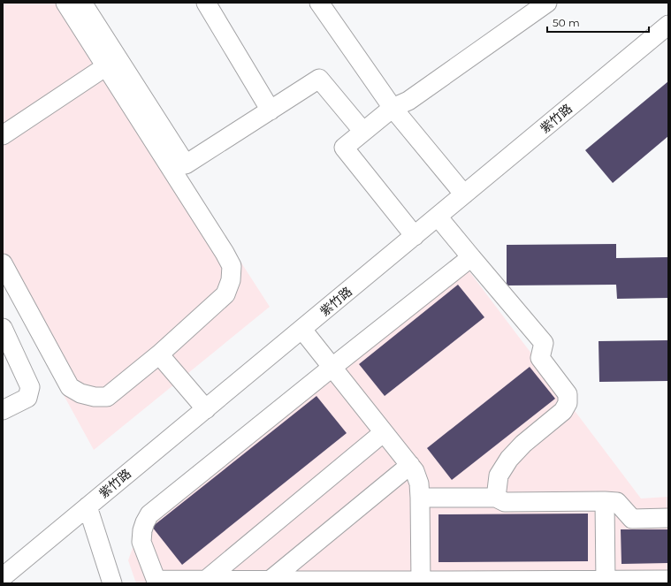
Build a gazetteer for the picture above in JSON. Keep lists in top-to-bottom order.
{
  "streets": {
    "street": ["紫竹路"]
  },
  "scale_bar": "50 m"
}
